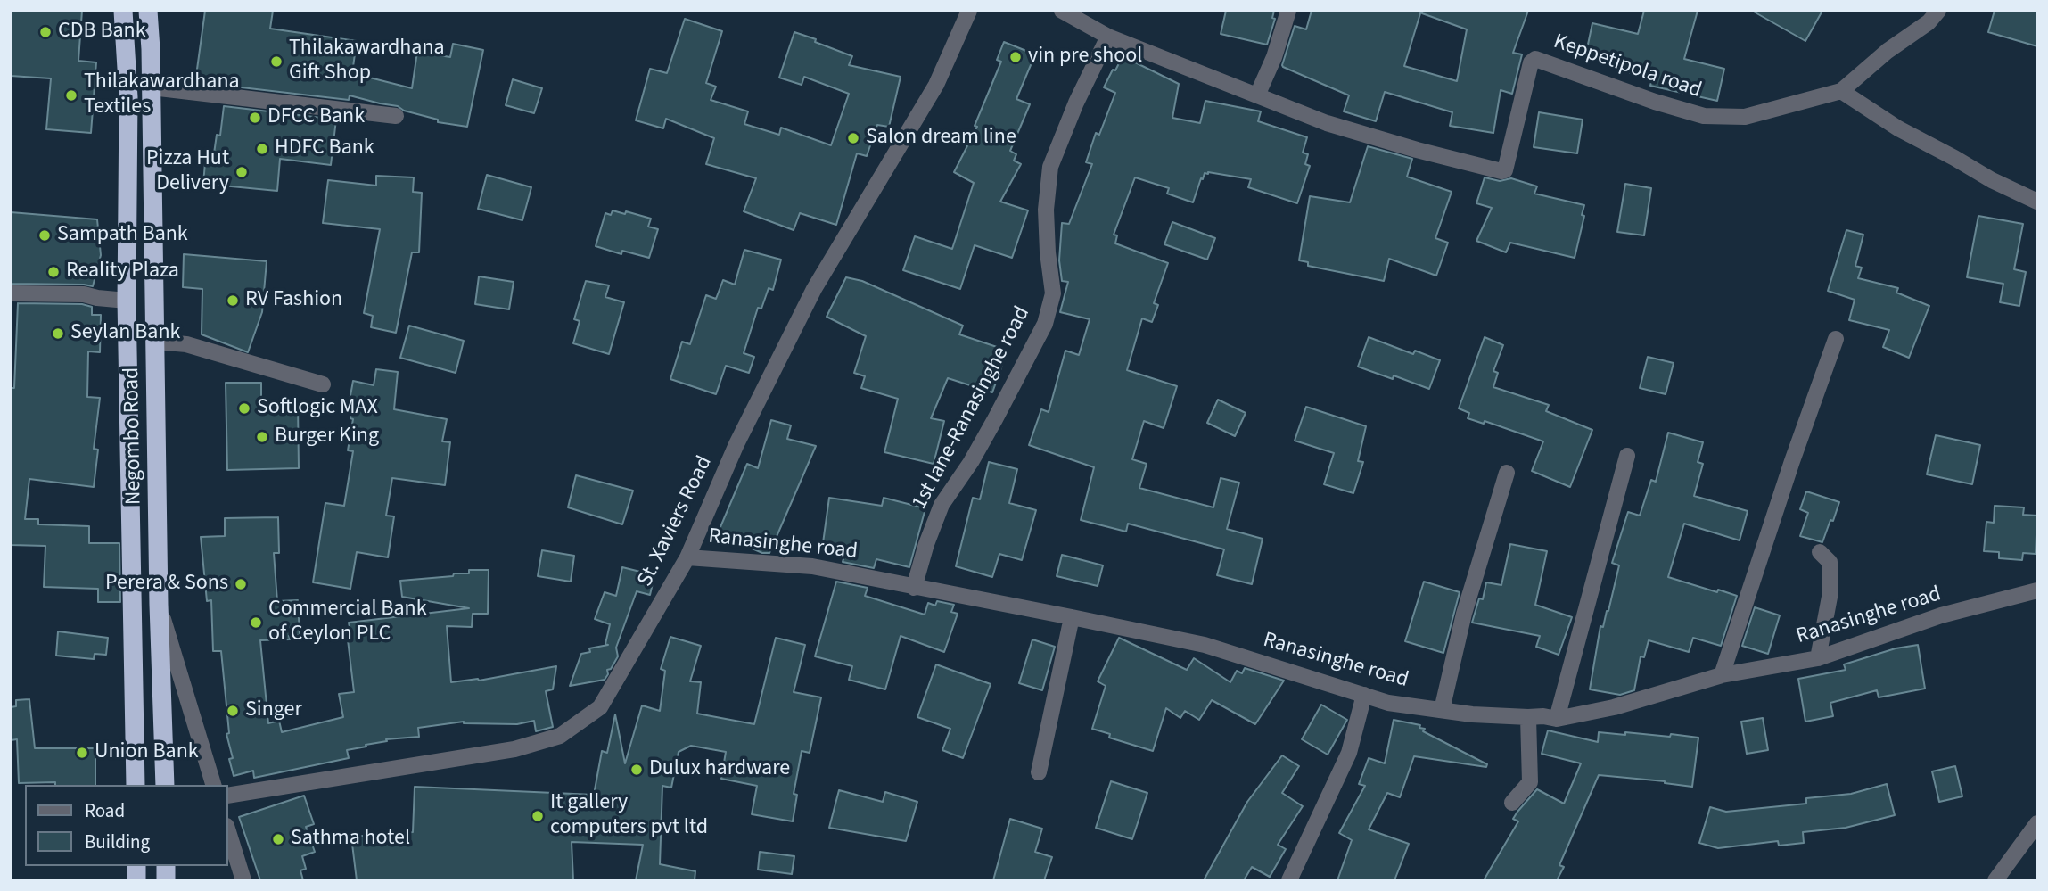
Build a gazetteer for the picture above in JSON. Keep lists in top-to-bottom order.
{
  "streets": {
    "highway": ["Negombo Road"],
    "street": [
      "Keppetipola road",
      "1st lane-Ranasinghe road",
      "St. Xaviers Road",
      "Ranasinghe road"
    ]
  },
  "crossings": [
    ["Keppetipola road", "1st lane-Ranasinghe road"],
    ["1st lane-Ranasinghe road", "Ranasinghe road"],
    ["St. Xaviers Road", "Ranasinghe road"]
  ],
  "places": [
    "CDB Bank",
    "vin pre shool",
    "Thilakawardhana Gift Shop",
    "Thilakawardhana Textiles",
    "DFCC Bank",
    "Salon dream line",
    "HDFC Bank",
    "Pizza Hut Delivery",
    "Sampath Bank",
    "Reality Plaza",
    "RV Fashion",
    "Seylan Bank",
    "Softlogic MAX",
    "Burger King",
    "Perera & Sons",
    "Commercial Bank of Ceylon PLC",
    "Singer",
    "Union Bank",
    "Dulux hardware",
    "It gallery computers pvt ltd",
    "Sathma hotel"
  ],
  "legend": ["Road", "Building"]
}
